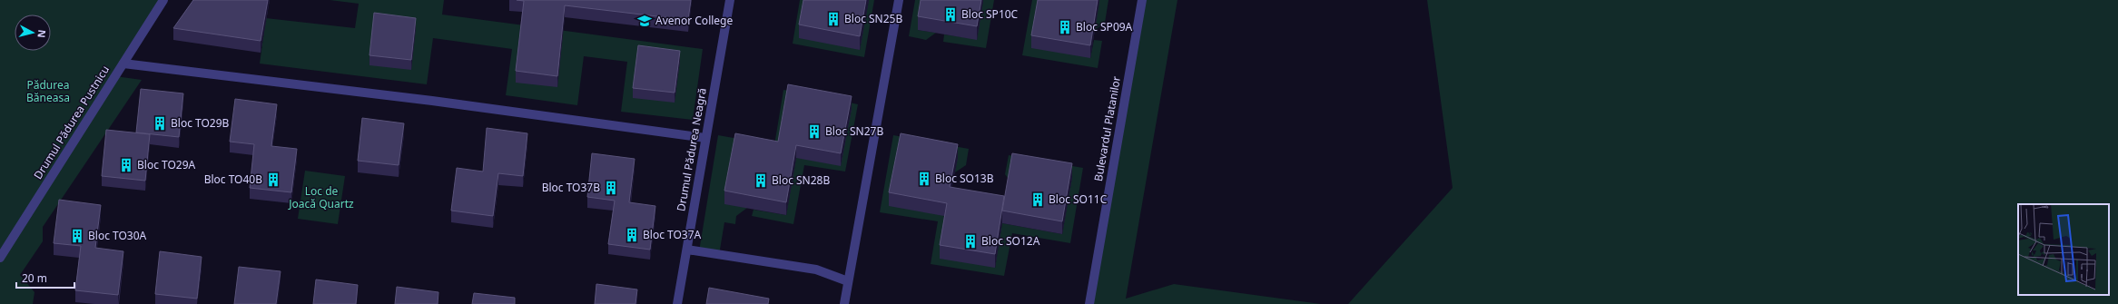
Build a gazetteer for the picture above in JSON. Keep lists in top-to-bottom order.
{
  "streets": {
    "street": ["Drumul Pădurea Pustnicu", "Bulevardul Platanilor", "Drumul Pădurea Neagră"]
  },
  "parks": ["Pădurea Băneasa", "Loc de Joacă Quartz"],
  "places": {
    "building": [
      "Bloc SP10C",
      "Bloc SN25B",
      "Bloc SP09A",
      "Bloc TO29B",
      "Bloc SN27B",
      "Bloc TO29A",
      "Bloc SO13B",
      "Bloc TO40B",
      "Bloc SN28B",
      "Bloc TO37B",
      "Bloc SO11C",
      "Bloc TO37A",
      "Bloc TO30A",
      "Bloc SO12A"
    ],
    "school or university": ["Avenor College"]
  },
  "scale_bar": "20 m",
  "north": "right"
}
